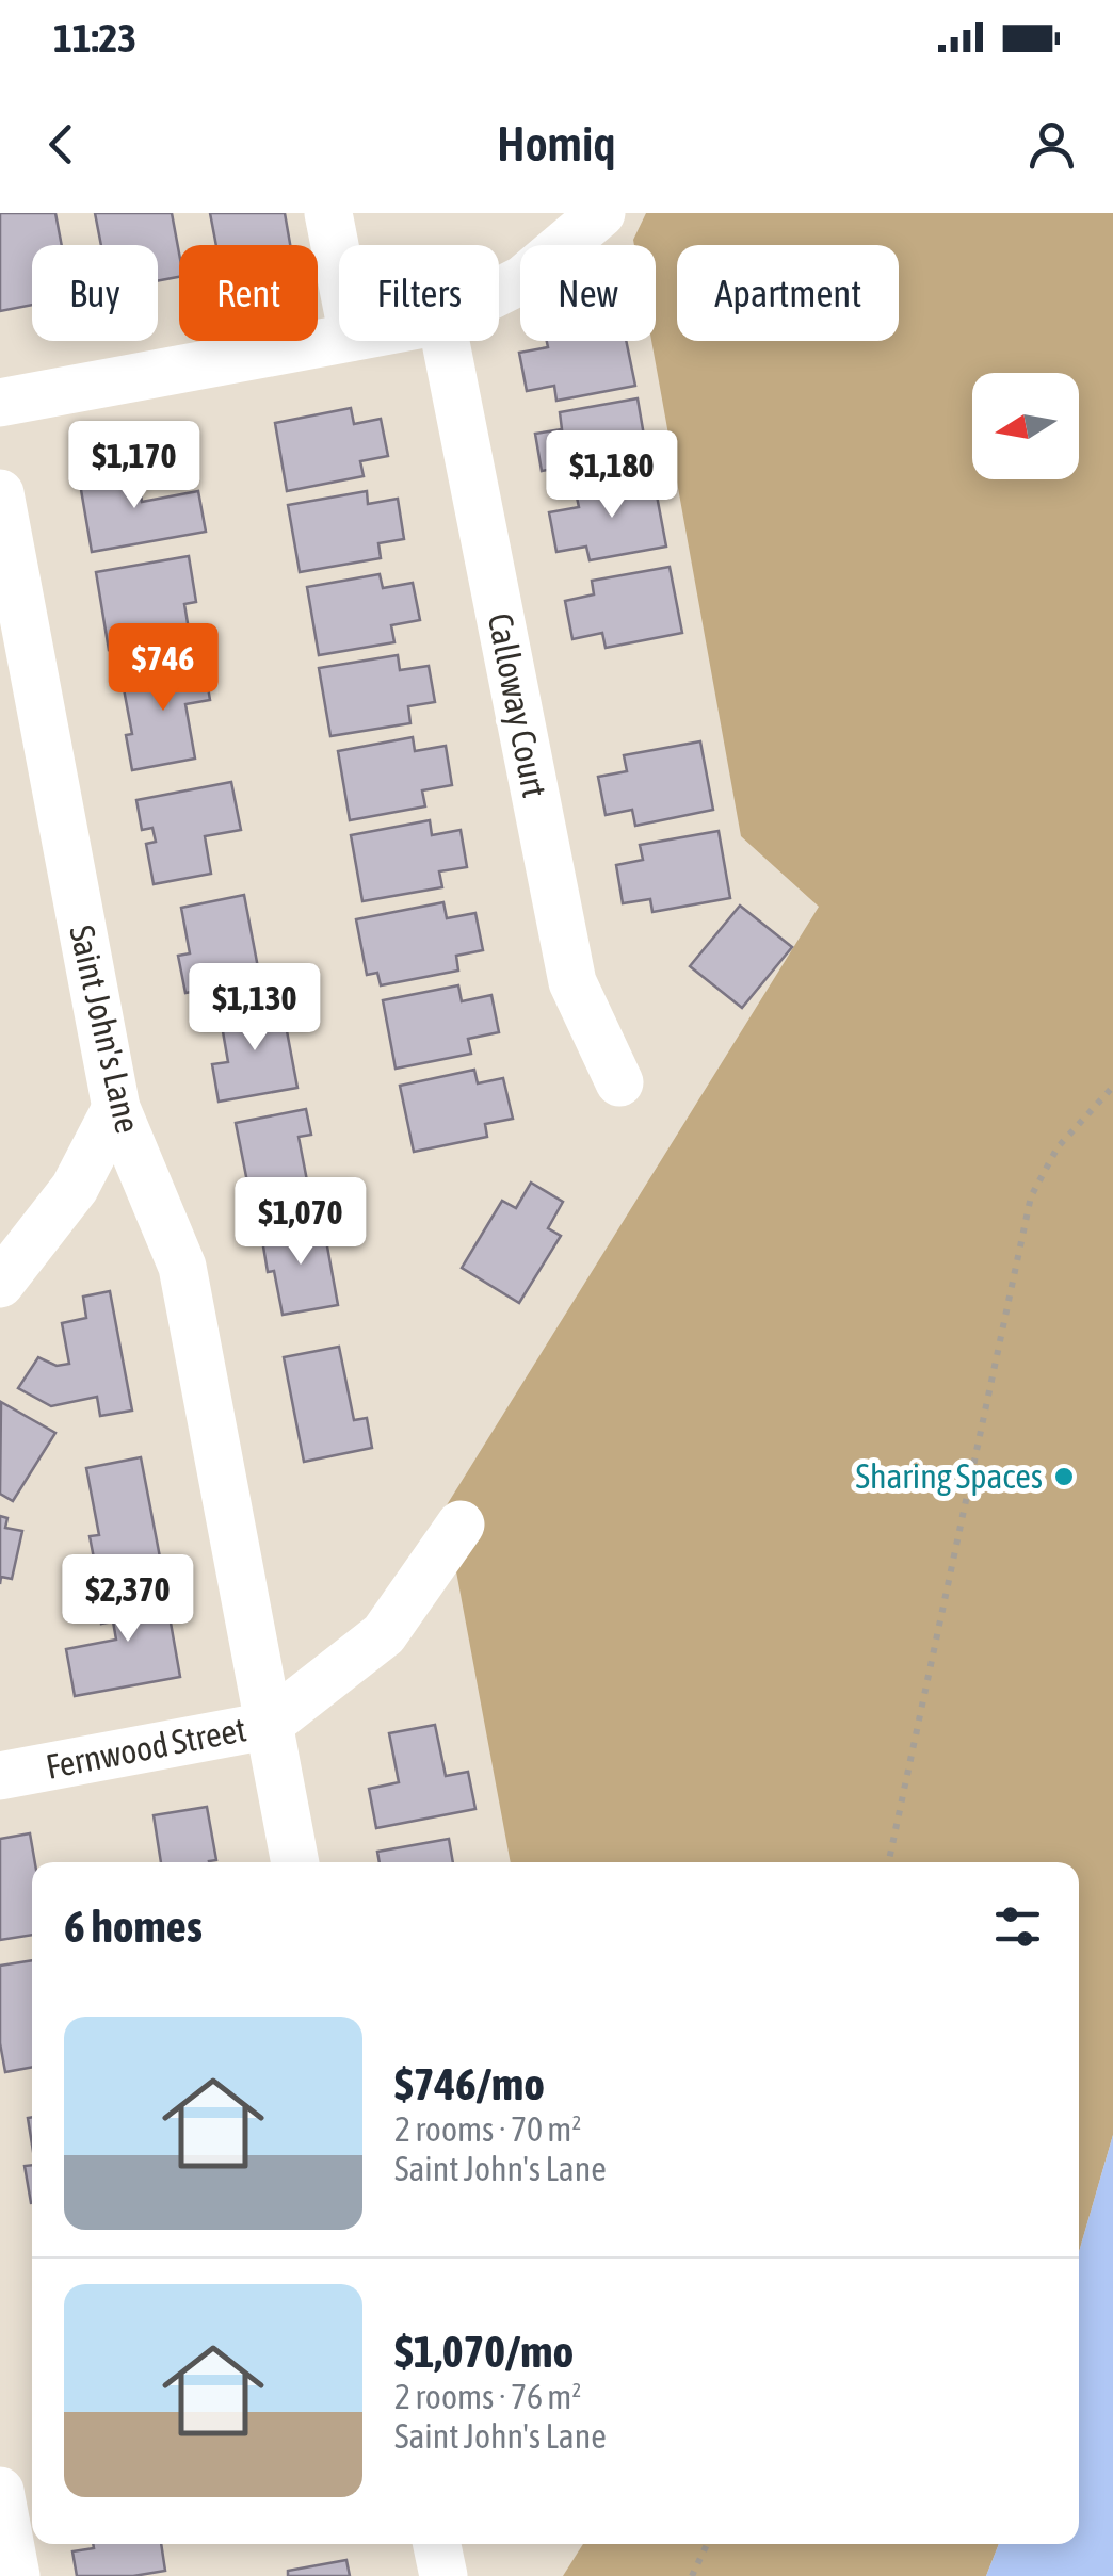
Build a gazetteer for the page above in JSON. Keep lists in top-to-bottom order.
{
  "streets": {
    "street": ["Calloway Court", "Saint John's Lane", "Fernwood Street"]
  },
  "crossings": [
    ["Saint John's Lane", "Fernwood Street"]
  ],
  "places": ["Sharing Spaces"],
  "north": "left",
  "page": {
    "status": "11:23",
    "header": "Homiq",
    "chip": [
      "Buy",
      "Rent",
      "Filters",
      "New",
      "Apartment"
    ],
    "price": [
      "$1,170",
      "$1,180",
      "$746",
      "$1,130",
      "$1,070",
      "$2,370"
    ],
    "heading": "6 homes",
    "list": [
      {
        "name": "$746/mo",
        "note": "2 rooms · 70 m² · Saint John's Lane"
      },
      {
        "name": "$1,070/mo",
        "note": "2 rooms · 76 m² · Saint John's Lane"
      }
    ]
  }
}
